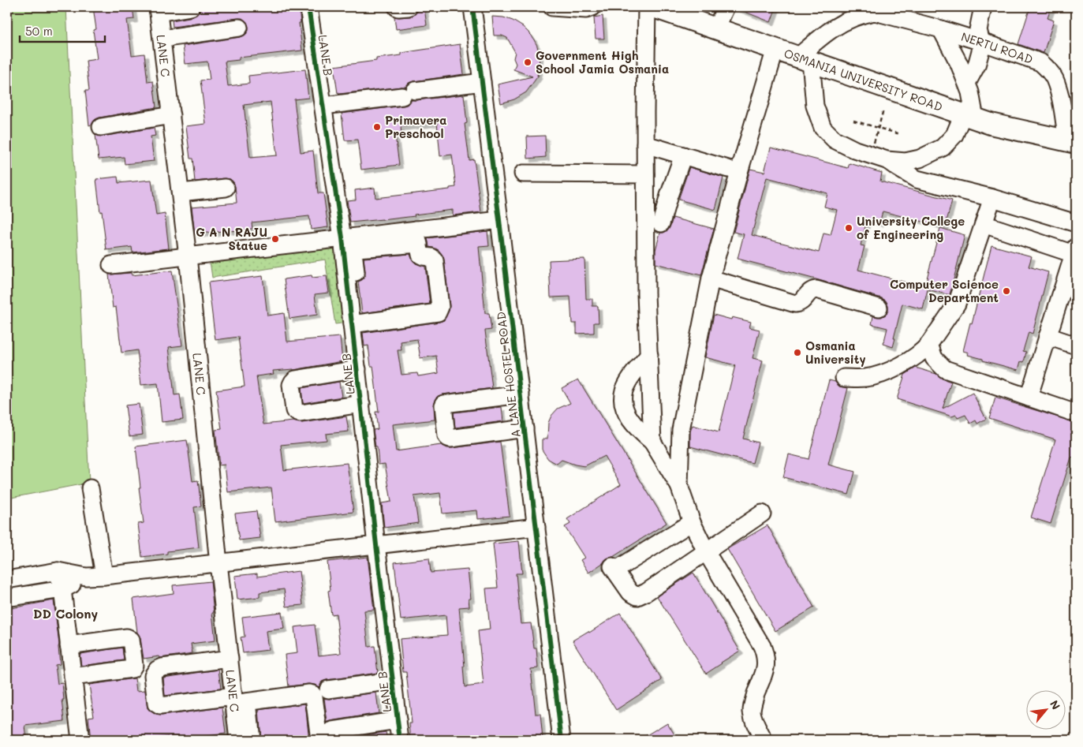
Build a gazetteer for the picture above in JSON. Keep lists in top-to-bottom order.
{
  "streets": {
    "main road": ["OSMANIA UNIVERSITY ROAD"],
    "street": [
      "NERTU ROAD",
      "LANE B",
      "LANE C",
      "A LANE HOSTEL ROAD"
    ]
  },
  "crossings": [
    ["NERTU ROAD", "OSMANIA UNIVERSITY ROAD"]
  ],
  "districts": ["DD Colony"],
  "places": [
    "Government High School Jamia Osmania",
    "Primavera Preschool",
    "University College of Engineering",
    "G A N RAJU Statue",
    "Computer Science Department",
    "Osmania University"
  ],
  "scale_bar": "50 m",
  "north": "top right"
}
